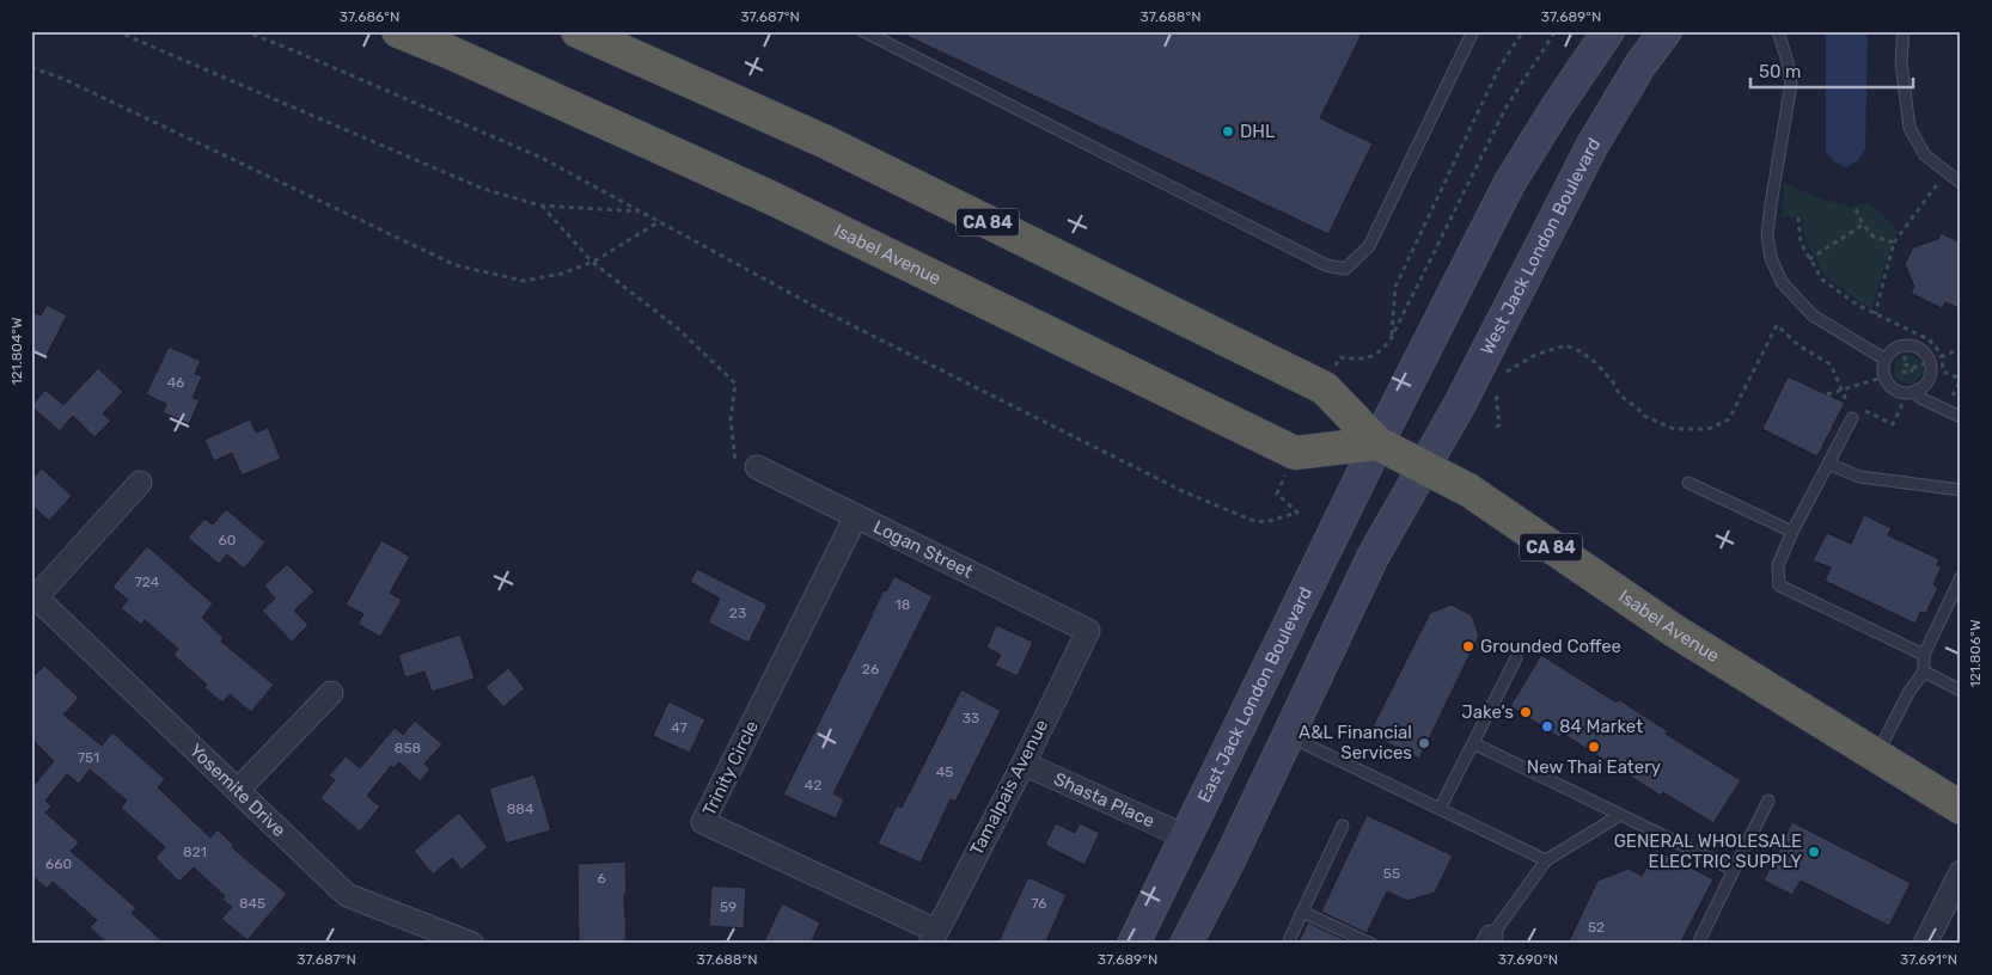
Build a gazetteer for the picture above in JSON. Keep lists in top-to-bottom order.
{
  "streets": {
    "highway": ["CA 84", "Isabel Avenue"],
    "main road": ["West Jack London Boulevard", "East Jack London Boulevard"],
    "street": [
      "Logan Street",
      "Trinity Circle",
      "Tamalpais Avenue",
      "Yosemite Drive",
      "Shasta Place"
    ]
  },
  "crossings": [
    ["West Jack London Boulevard", "Isabel Avenue"],
    ["Isabel Avenue", "East Jack London Boulevard"],
    ["Logan Street", "Trinity Circle"],
    ["Logan Street", "Tamalpais Avenue"],
    ["East Jack London Boulevard", "Shasta Place"],
    ["Trinity Circle", "Tamalpais Avenue"],
    ["Tamalpais Avenue", "Shasta Place"]
  ],
  "places": [
    "DHL",
    "Grounded Coffee",
    "Jake's",
    "84 Market",
    "A&L Financial Services",
    "New Thai Eatery",
    "GENERAL WHOLESALE ELECTRIC SUPPLY"
  ],
  "house_numbers": [
    "46",
    "60",
    "724",
    "18",
    "23",
    "26",
    "33",
    "47",
    "858",
    "751",
    "45",
    "42",
    "884",
    "821",
    "660",
    "55",
    "6",
    "845",
    "76",
    "59",
    "52"
  ],
  "scale_bar": "50 m",
  "coordinates": [
    "37.686°N",
    "37.687°N",
    "37.688°N",
    "37.689°N",
    "121.804°W",
    "121.806°W",
    "37.690°N",
    "37.691°N"
  ]
}
